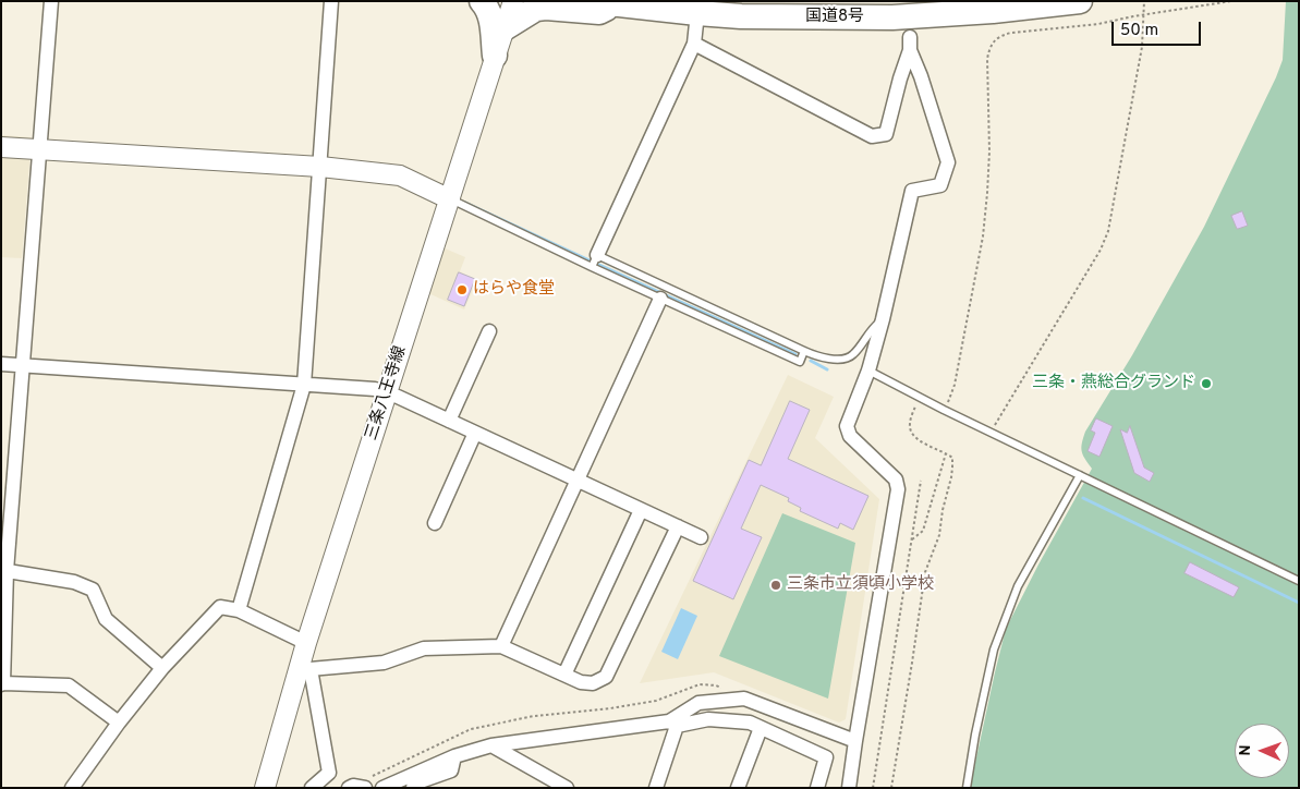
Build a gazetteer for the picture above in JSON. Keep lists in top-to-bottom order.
{
  "streets": {
    "highway": ["国道8号"],
    "main road": ["三条八王寺線"]
  },
  "places": ["はらや食堂", "三条・燕総合グランド", "三条市立須頃小学校"],
  "scale_bar": "50 m",
  "north": "left"
}
